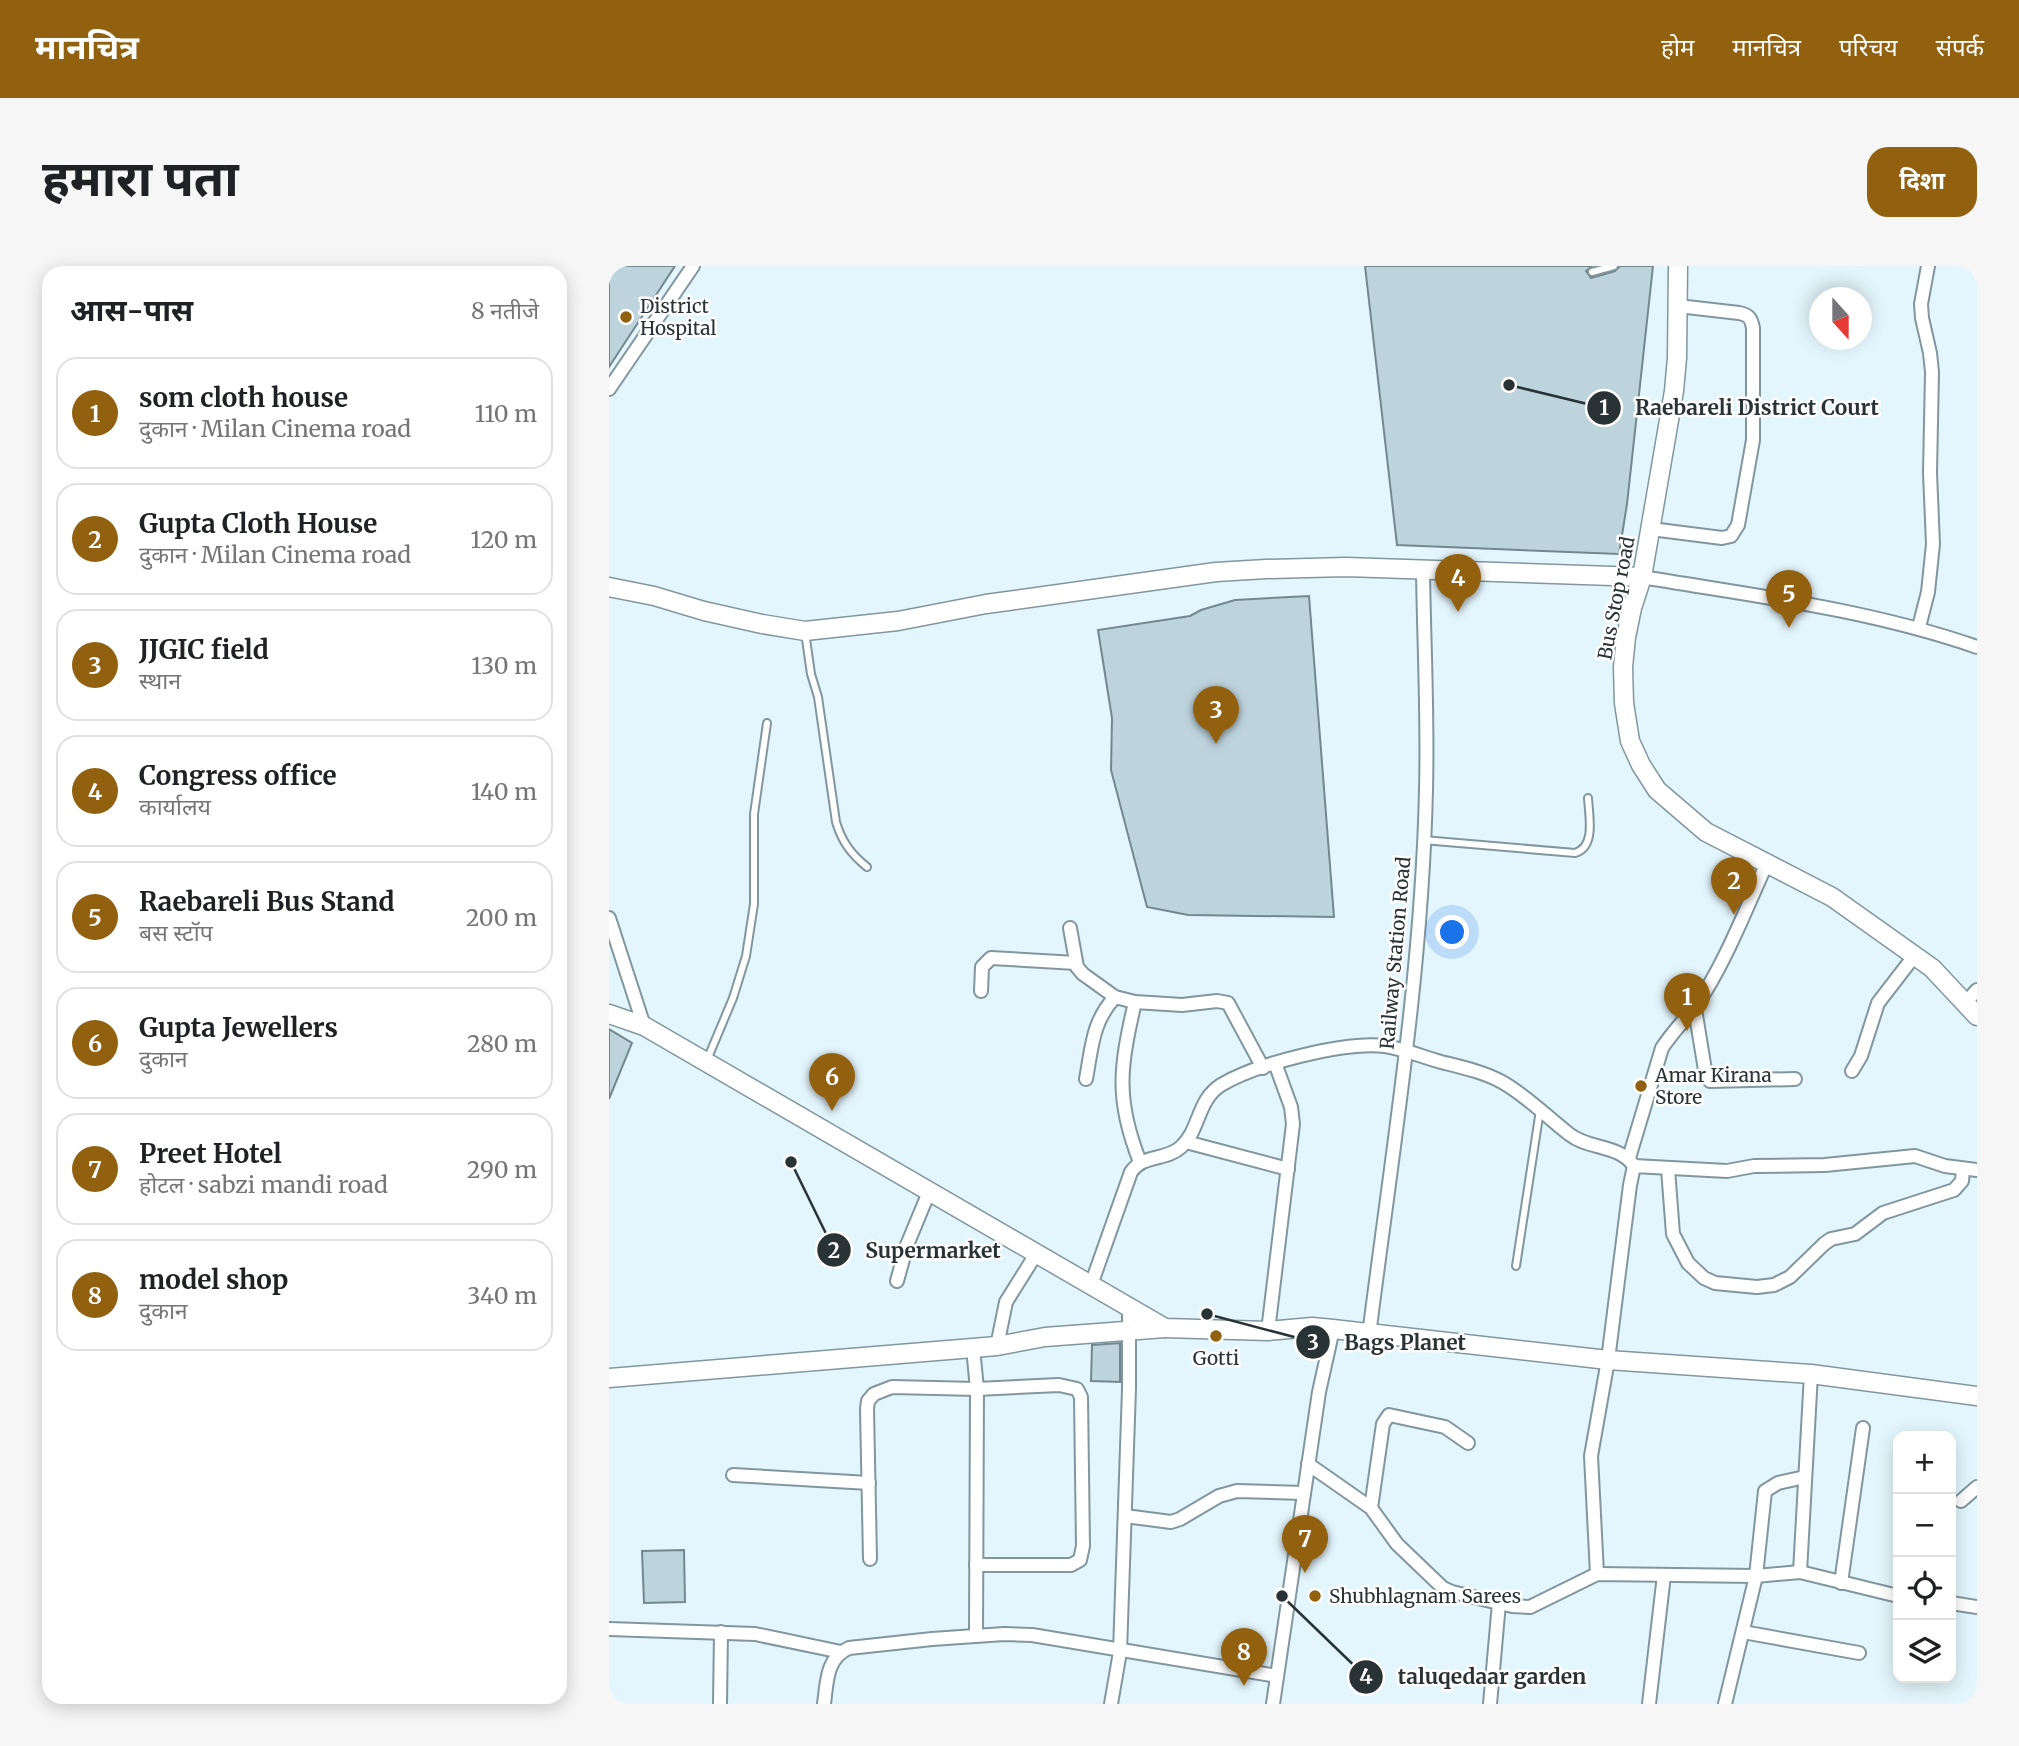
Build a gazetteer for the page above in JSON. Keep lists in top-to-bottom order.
{
  "streets": {
    "street": ["Bus Stop road", "Railway Station Road"]
  },
  "places": [
    "District Hospital",
    "Raebareli District Court",
    "Amar Kirana Store",
    "Supermarket",
    "Bags Planet",
    "Gotti",
    "taluqedaar garden",
    "Shubhlagnam Sarees"
  ],
  "north": "bottom",
  "page": {
    "header": "मानचित्र",
    "nav": [
      "होम",
      "मानचित्र",
      "परिचय",
      "संपर्क"
    ],
    "buttons": "दिशा",
    "title": "हमारा पता",
    "heading": ["आस-पास", "8 नतीजे"],
    "list": [
      {
        "mark": "1",
        "name": "som cloth house",
        "note": "दुकान · Milan Cinema road",
        "value": "110 m"
      },
      {
        "mark": "2",
        "name": "Gupta Cloth House",
        "note": "दुकान · Milan Cinema road",
        "value": "120 m"
      },
      {
        "mark": "3",
        "name": "JJGIC field",
        "note": "स्थान",
        "value": "130 m"
      },
      {
        "mark": "4",
        "name": "Congress office",
        "note": "कार्यालय",
        "value": "140 m"
      },
      {
        "mark": "5",
        "name": "Raebareli Bus Stand",
        "note": "बस स्टॉप",
        "value": "200 m"
      },
      {
        "mark": "6",
        "name": "Gupta Jewellers",
        "note": "दुकान",
        "value": "280 m"
      },
      {
        "mark": "7",
        "name": "Preet Hotel",
        "note": "होटल · sabzi mandi road",
        "value": "290 m"
      },
      {
        "mark": "8",
        "name": "model shop",
        "note": "दुकान",
        "value": "340 m"
      }
    ],
    "pins": [
      "4",
      "5",
      "3",
      "2",
      "1",
      "6",
      "7",
      "8"
    ],
    "map_buttons": ["+", "−"]
  }
}
